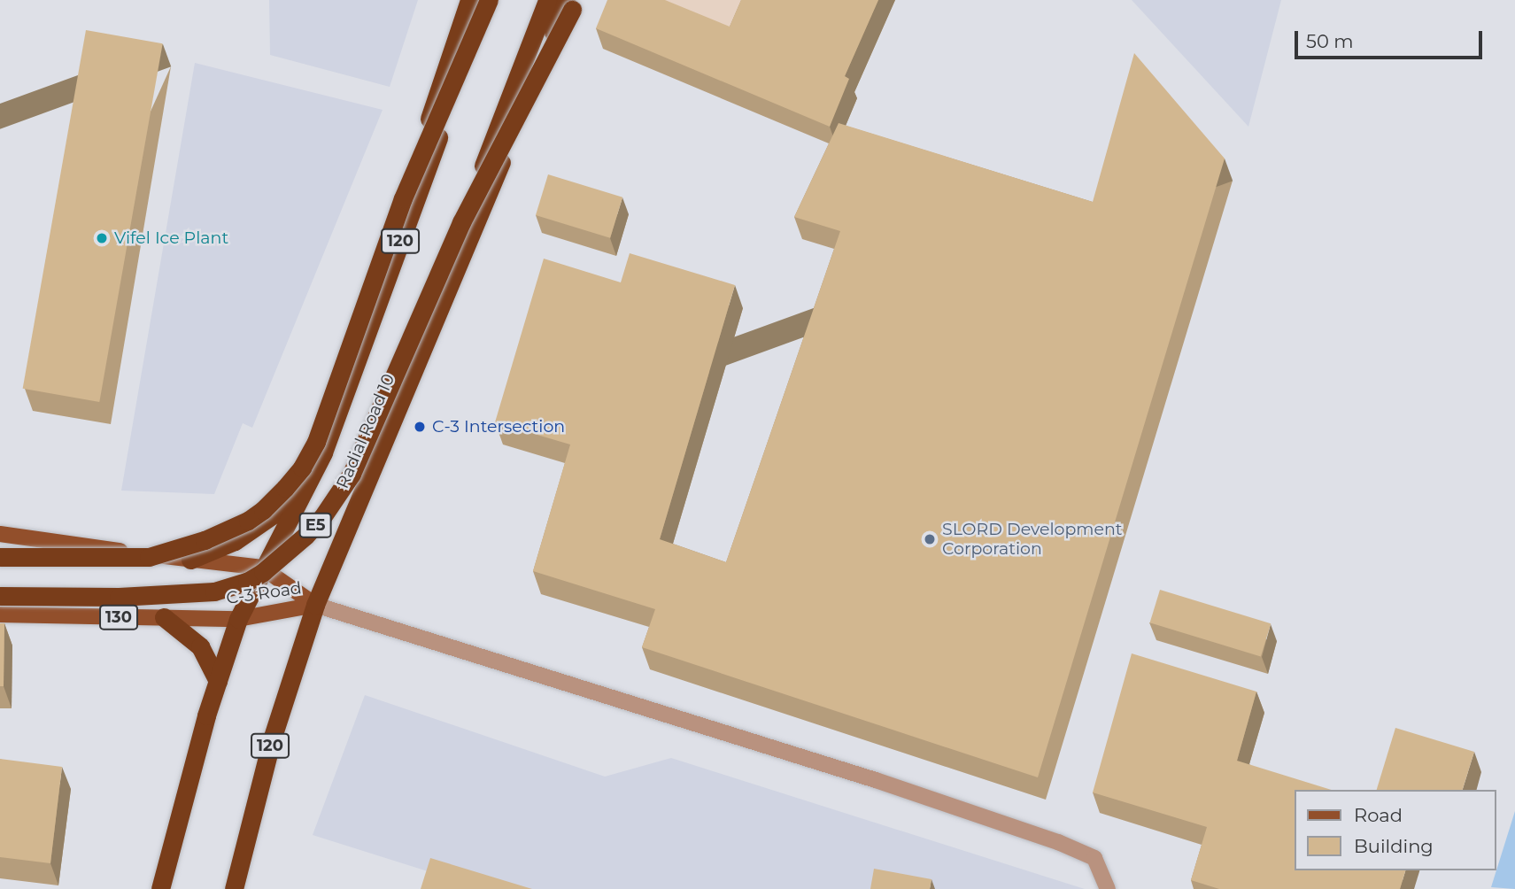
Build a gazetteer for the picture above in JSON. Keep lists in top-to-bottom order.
{
  "streets": {
    "highway": ["120", "Radial Road 10", "E5"],
    "main road": ["C-3 Road", "130"]
  },
  "crossings": [
    ["Radial Road 10", "C-3 Road"]
  ],
  "places": ["Vifel Ice Plant", "C-3 Intersection", "SLORD Development Corporation"],
  "legend": ["Road", "Building"],
  "scale_bar": "50 m"
}
